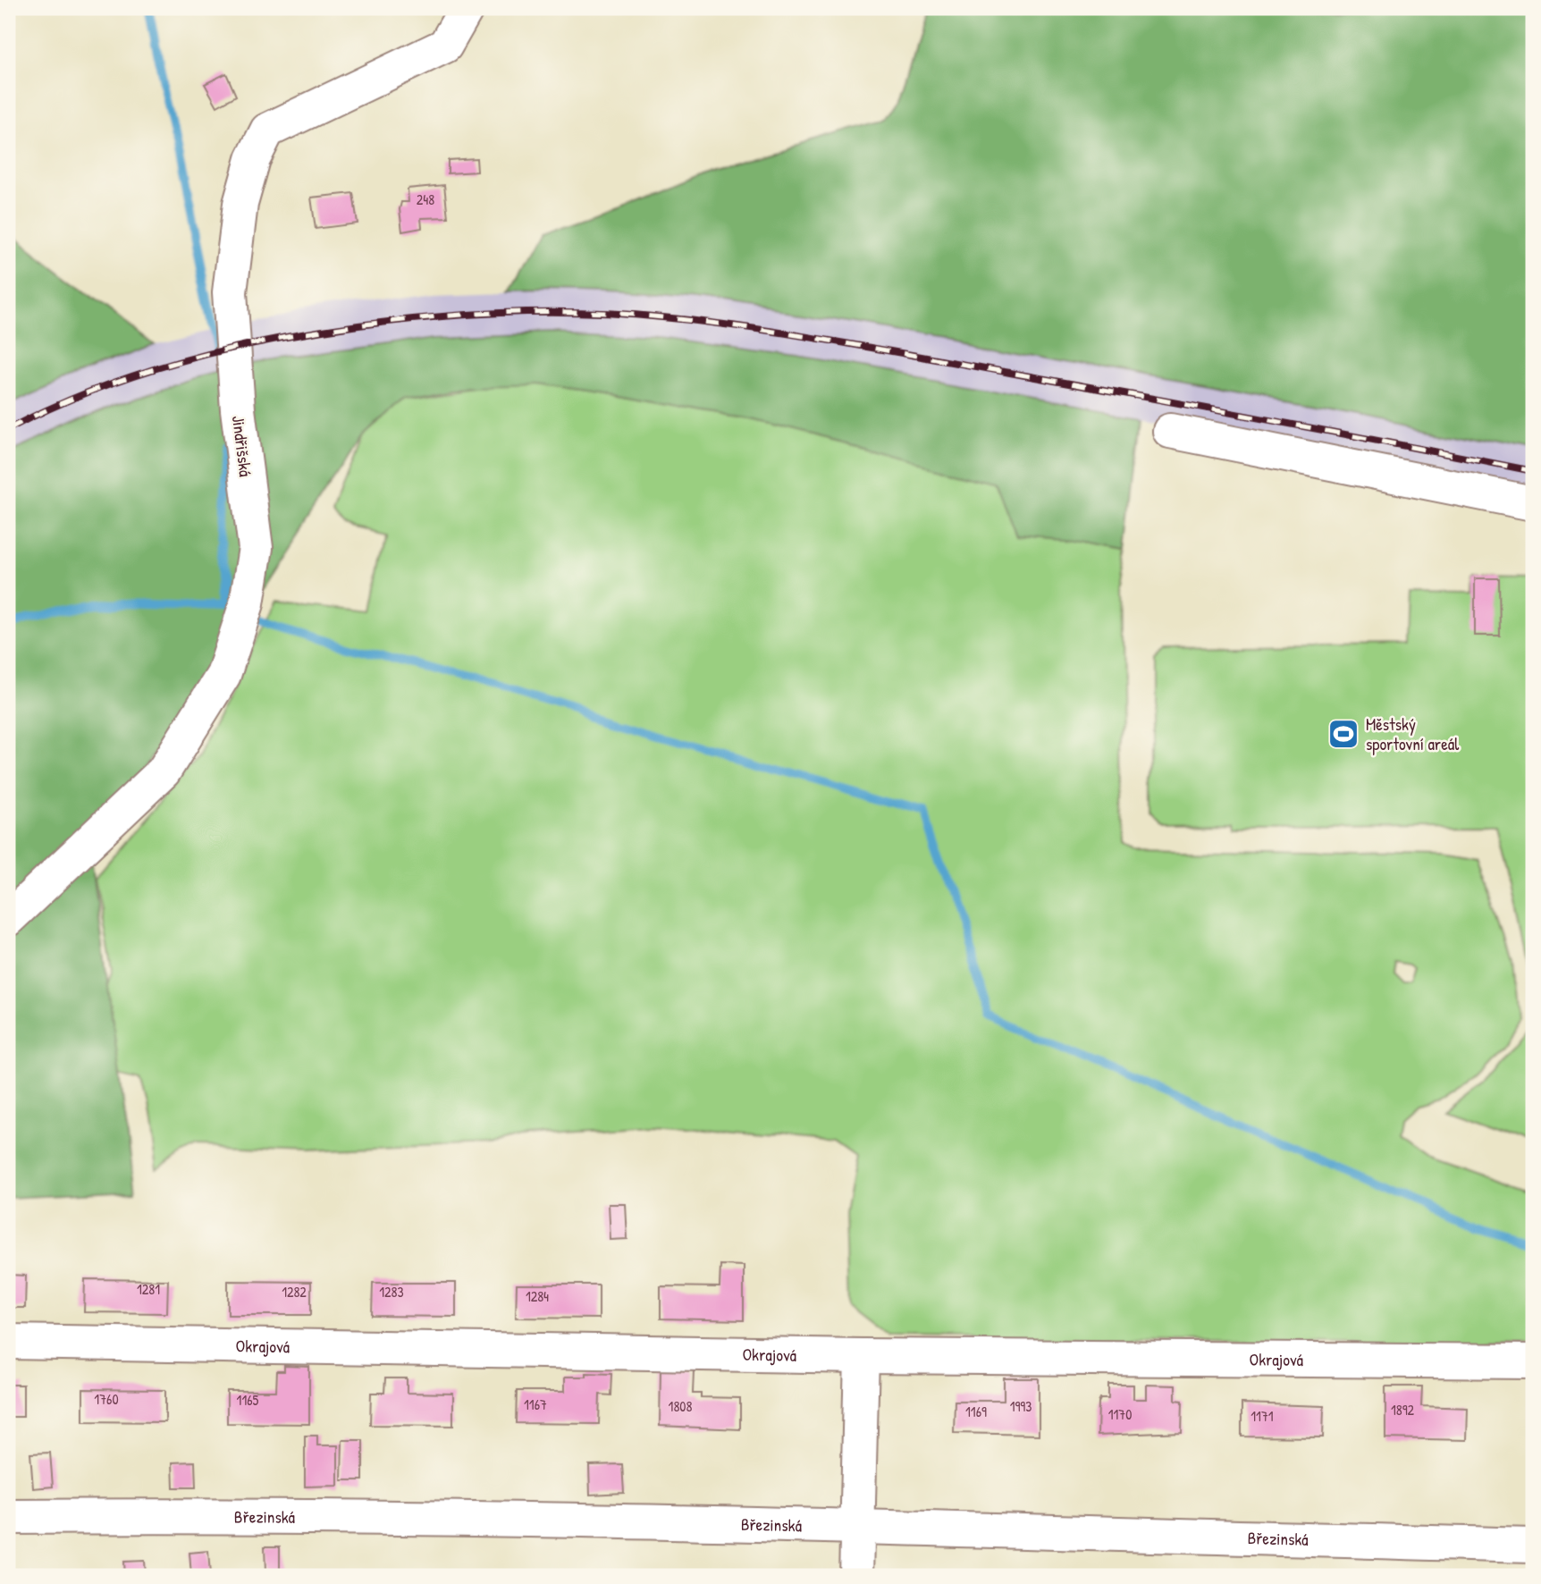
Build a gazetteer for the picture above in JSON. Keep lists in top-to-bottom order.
{
  "streets": {
    "street": ["Jindřišská", "Okrajová", "Březinská"]
  },
  "places": {
    "sports": ["Městský sportovní areál"]
  },
  "house_numbers": [
    "248",
    "1281",
    "1282",
    "1283",
    "1284",
    "1760",
    "1165",
    "1167",
    "1808",
    "1993",
    "1892",
    "1169",
    "1170",
    "1171"
  ]
}
